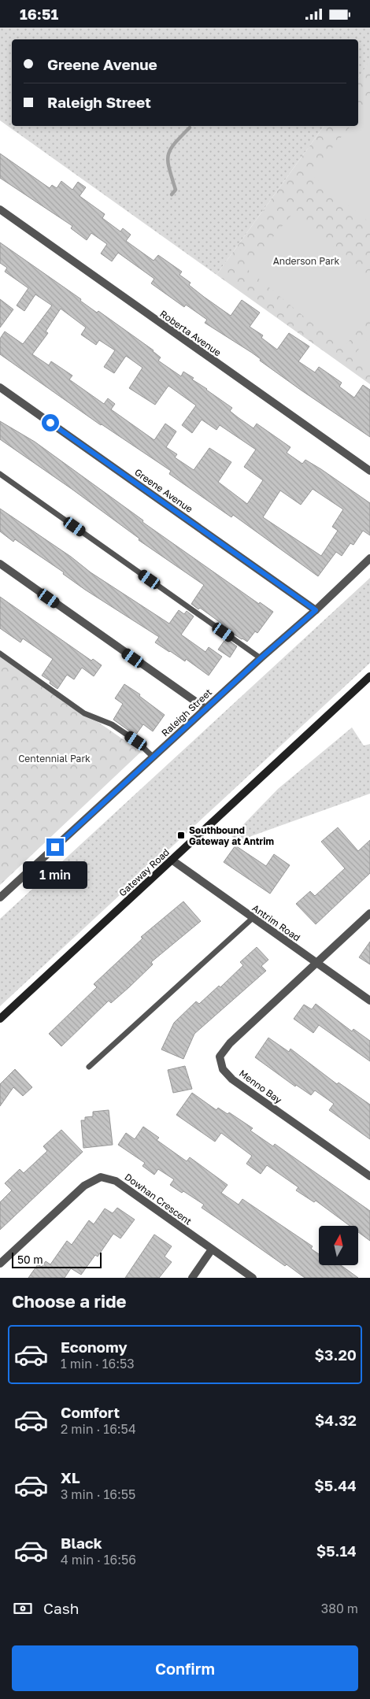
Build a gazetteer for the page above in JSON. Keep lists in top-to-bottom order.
{
  "streets": {
    "main road": ["Gateway Road"],
    "street": [
      "Roberta Avenue",
      "Greene Avenue",
      "Raleigh Street",
      "Antrim Road",
      "Menno Bay",
      "Dowhan Crescent"
    ]
  },
  "crossings": [
    ["Greene Avenue", "Raleigh Street"],
    ["Gateway Road", "Antrim Road"],
    ["Antrim Road", "Menno Bay"]
  ],
  "parks": ["Anderson Park", "Centennial Park"],
  "places": {
    "transit": ["Southbound Gateway at Antrim"]
  },
  "scale_bar": "50 m",
  "north": "top",
  "page": {
    "status": "16:51",
    "banner": ["Greene Avenue", "Raleigh Street"],
    "bubble": "1 min",
    "scale": "50 m",
    "heading": "Choose a ride",
    "list": [
      {
        "name": "Economy",
        "note": "1 min · 16:53",
        "value": "$3.20"
      },
      {
        "name": "Comfort",
        "note": "2 min · 16:54",
        "value": "$4.32"
      },
      {
        "name": "XL",
        "note": "3 min · 16:55",
        "value": "$5.44"
      },
      {
        "name": "Black",
        "note": "4 min · 16:56",
        "value": "$5.14"
      }
    ],
    "pay": ["Cash", "380 m"],
    "buttons": "Confirm"
  }
}
